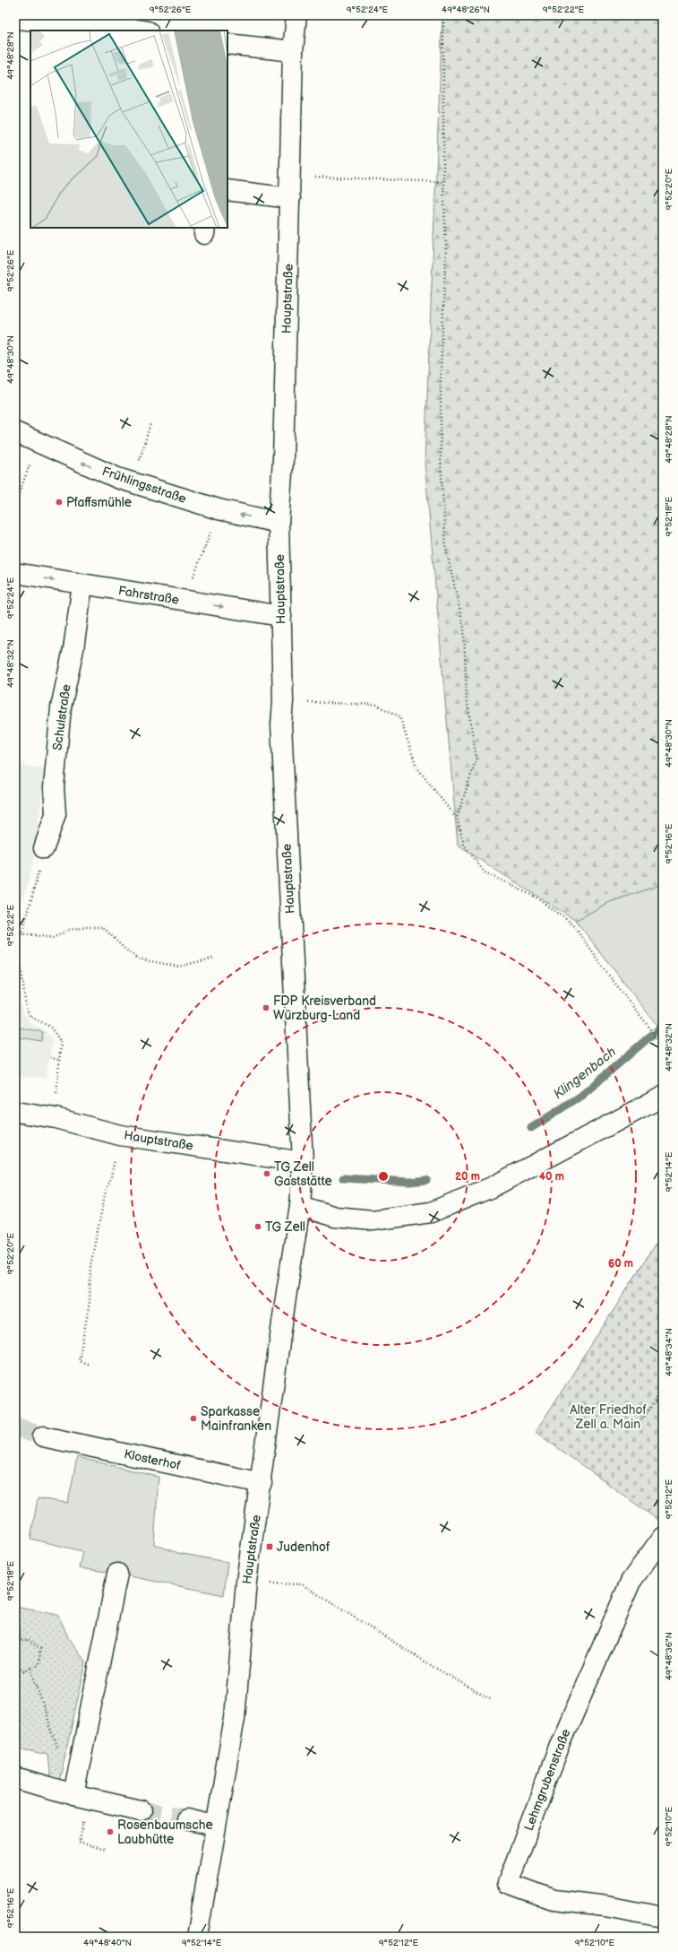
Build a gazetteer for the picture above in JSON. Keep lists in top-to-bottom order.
{
  "streets": {
    "street": [
      "Hauptstraße",
      "Frühlingsstraße",
      "Fahrstraße",
      "Schulstraße",
      "Klosterhof",
      "Lehmgrubenstraße"
    ]
  },
  "crossings": [
    ["Hauptstraße", "Frühlingsstraße"],
    ["Hauptstraße", "Fahrstraße"],
    ["Hauptstraße", "Klosterhof"],
    ["Fahrstraße", "Schulstraße"]
  ],
  "one_way": ["Frühlingsstraße", "Fahrstraße"],
  "water": ["Klingenbach"],
  "parks": ["Alter Friedhof Zell a. Main"],
  "places": {
    "other": [
      "Pfaffsmühle",
      "FDP Kreisverband Würzburg-Land",
      "TG Zell Gaststätte",
      "TG Zell",
      "Sparkasse Mainfranken",
      "Rosenbaumsche Laubhütte"
    ],
    "transit": ["Judenhof"]
  },
  "coordinates": [
    "9°52'26\"E",
    "9°52'24\"E",
    "49°48'26\"N",
    "9°52'22\"E",
    "49°48'28\"N",
    "9°52'20\"E",
    "49°48'30\"N",
    "9°52'18\"E",
    "49°48'32\"N",
    "9°52'16\"E",
    "9°52'14\"E",
    "49°48'34\"N",
    "9°52'12\"E",
    "49°48'36\"N",
    "9°52'10\"E",
    "49°48'40\"N"
  ],
  "rings": ["20 m", "40 m", "60 m"]
}
